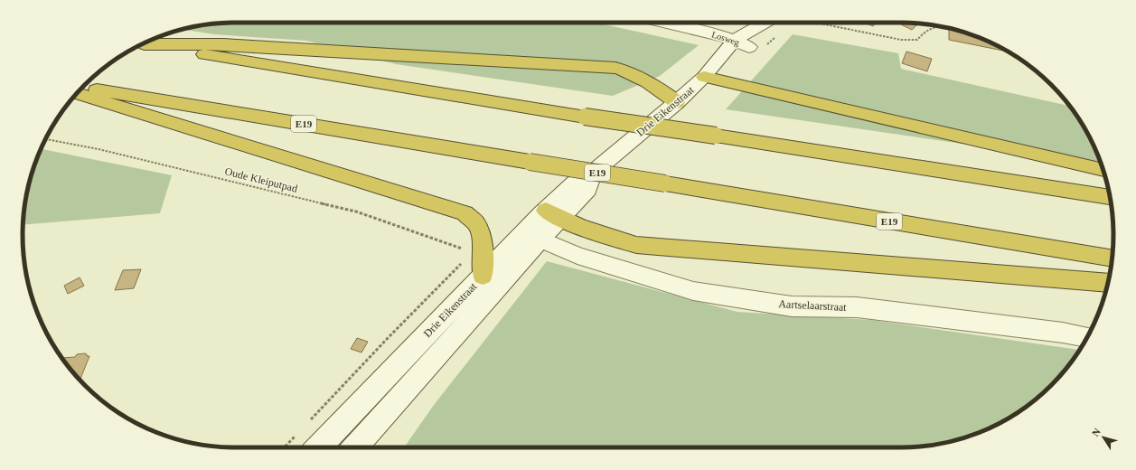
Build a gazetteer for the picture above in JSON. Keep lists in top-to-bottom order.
{
  "streets": {
    "highway": ["E19"],
    "street": ["Losweg", "Drie Eikenstraat", "Aartselaarstraat"],
    "path": ["Oude Kleiputpad"]
  },
  "crossings": [
    ["Losweg", "Drie Eikenstraat"],
    ["Drie Eikenstraat", "Aartselaarstraat"]
  ],
  "north": "top left"
}
